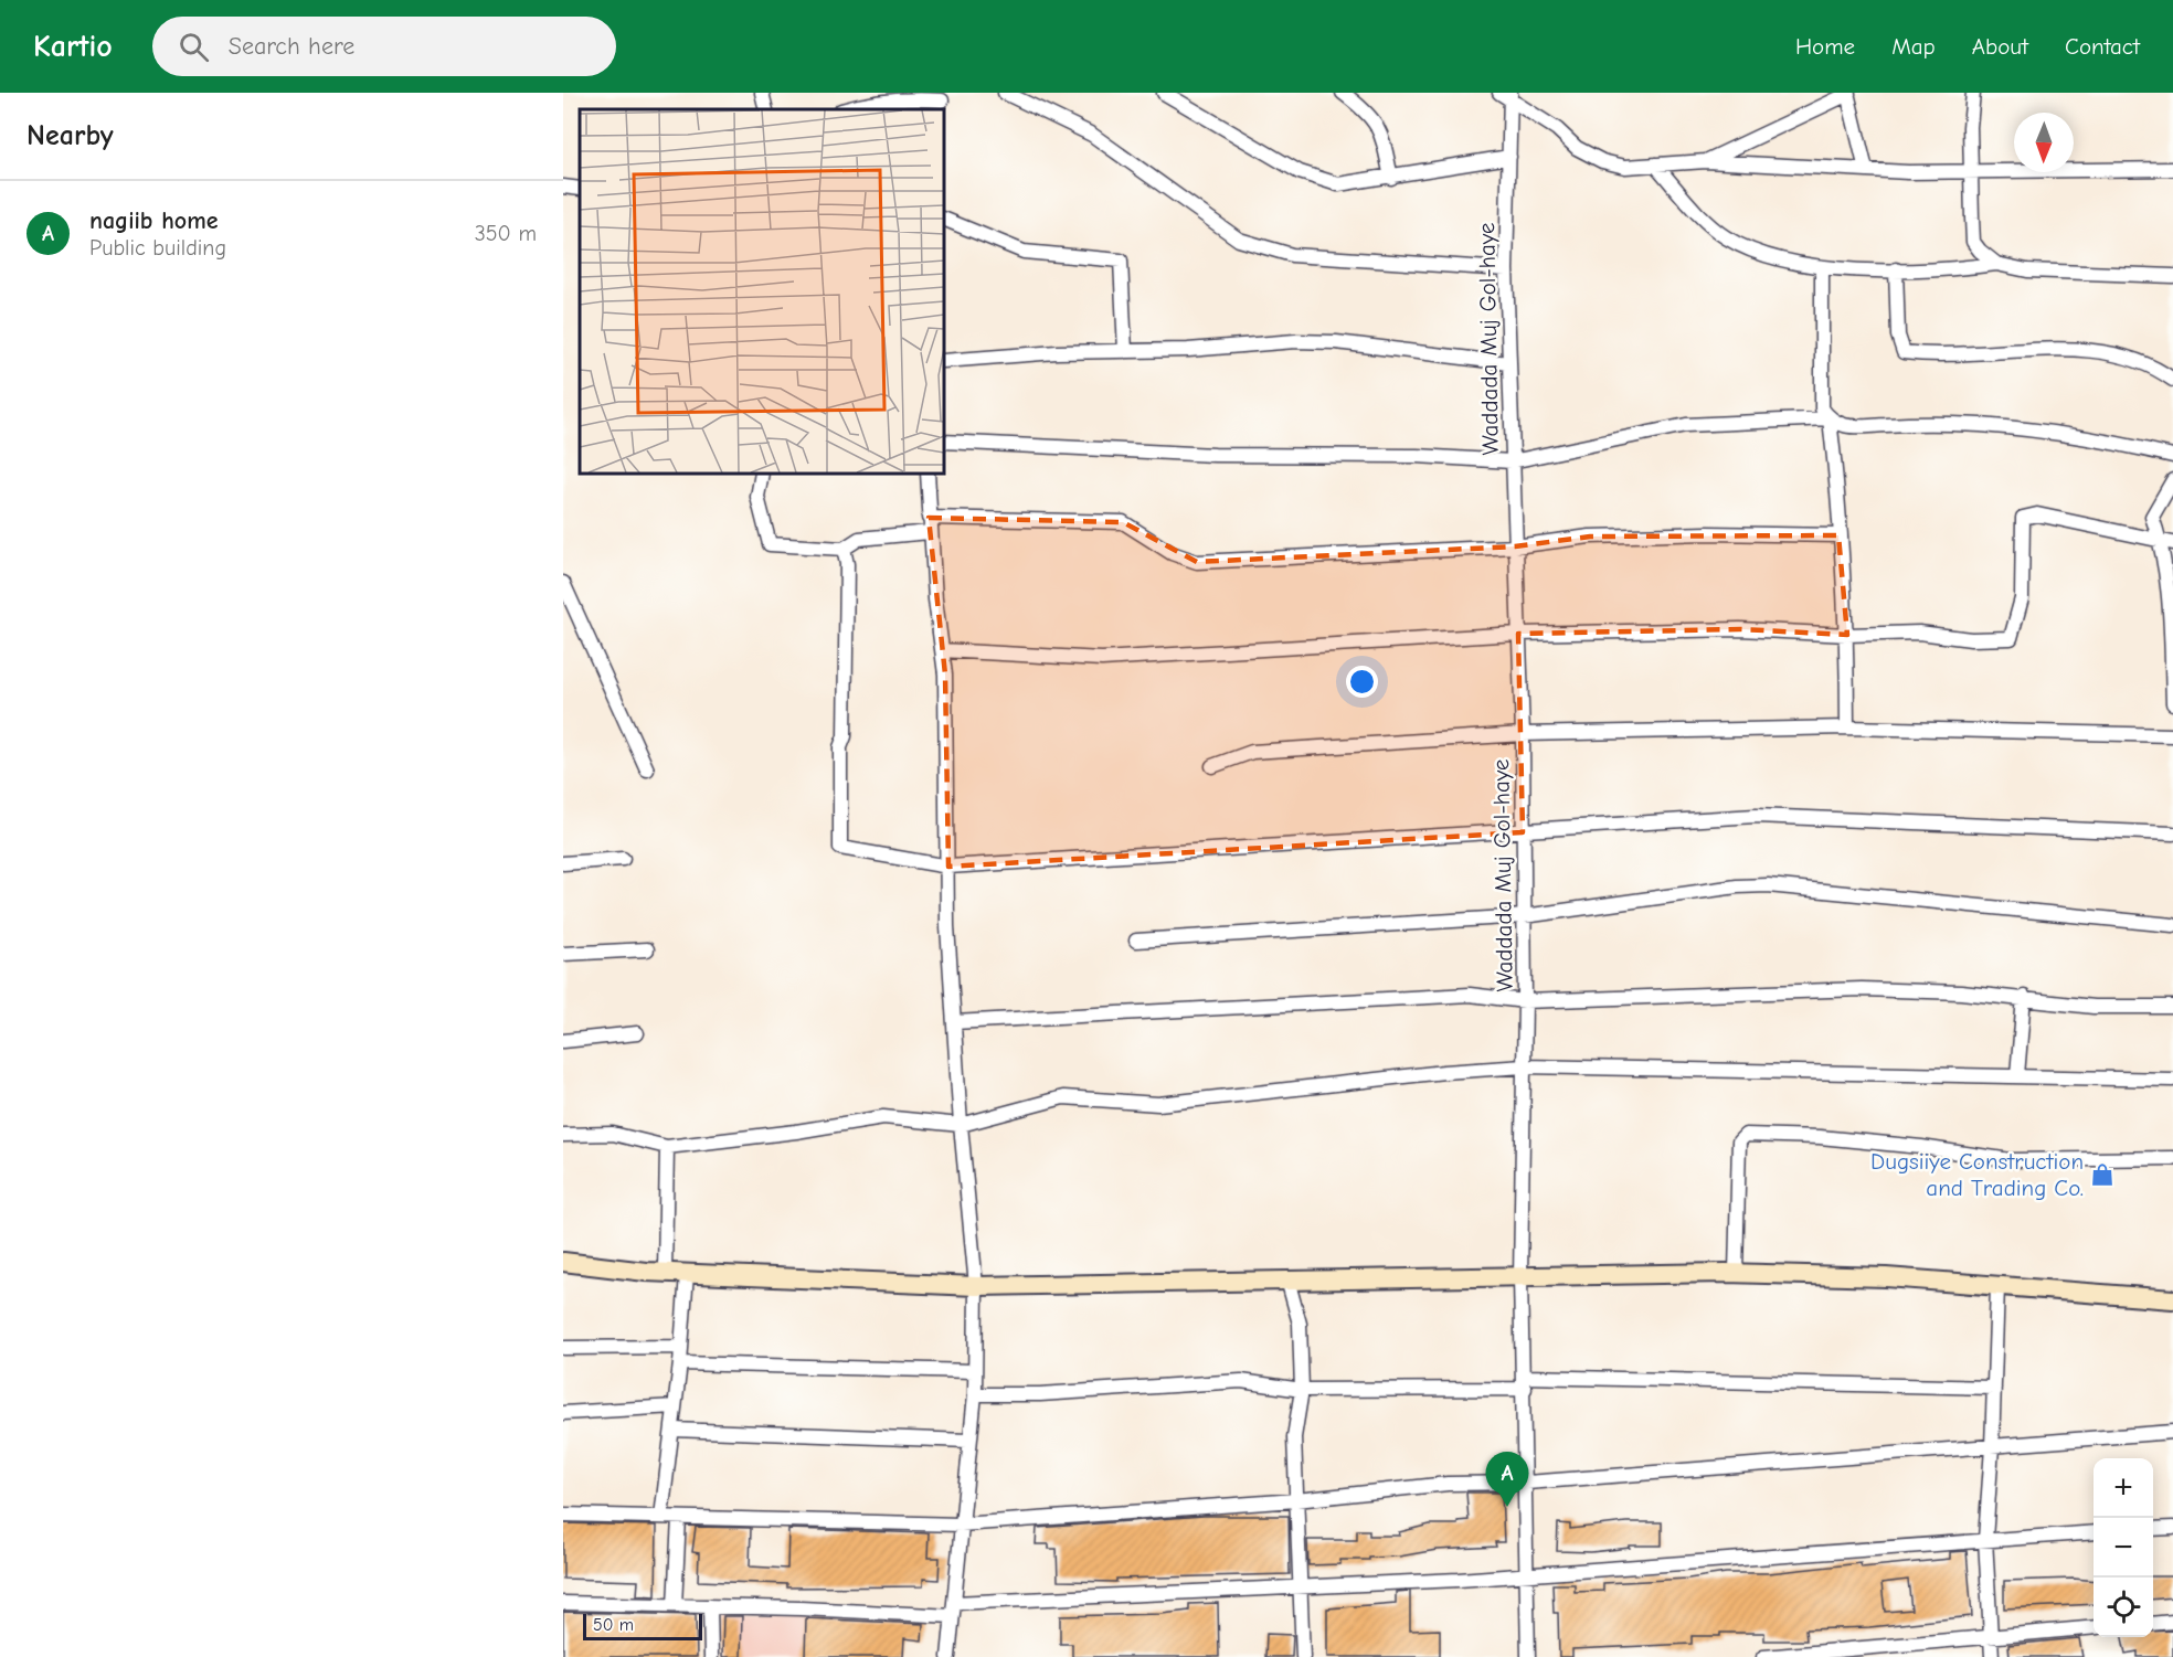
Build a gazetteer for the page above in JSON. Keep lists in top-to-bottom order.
{
  "streets": {
    "street": ["Waddada Muj Gol-haye"]
  },
  "places": {
    "shop": ["Dugsiiye Construction and Trading Co."]
  },
  "scale_bar": "50 m",
  "north": "bottom",
  "page": {
    "header": "Kartio",
    "search": "Search here",
    "nav": [
      "Home",
      "Map",
      "About",
      "Contact"
    ],
    "heading": "Nearby",
    "list": [
      {
        "mark": "A",
        "name": "nagiib home",
        "note": "Public building",
        "value": "350 m"
      }
    ],
    "pins": "A",
    "map_buttons": ["+", "−"],
    "scale": "50 m"
  }
}
